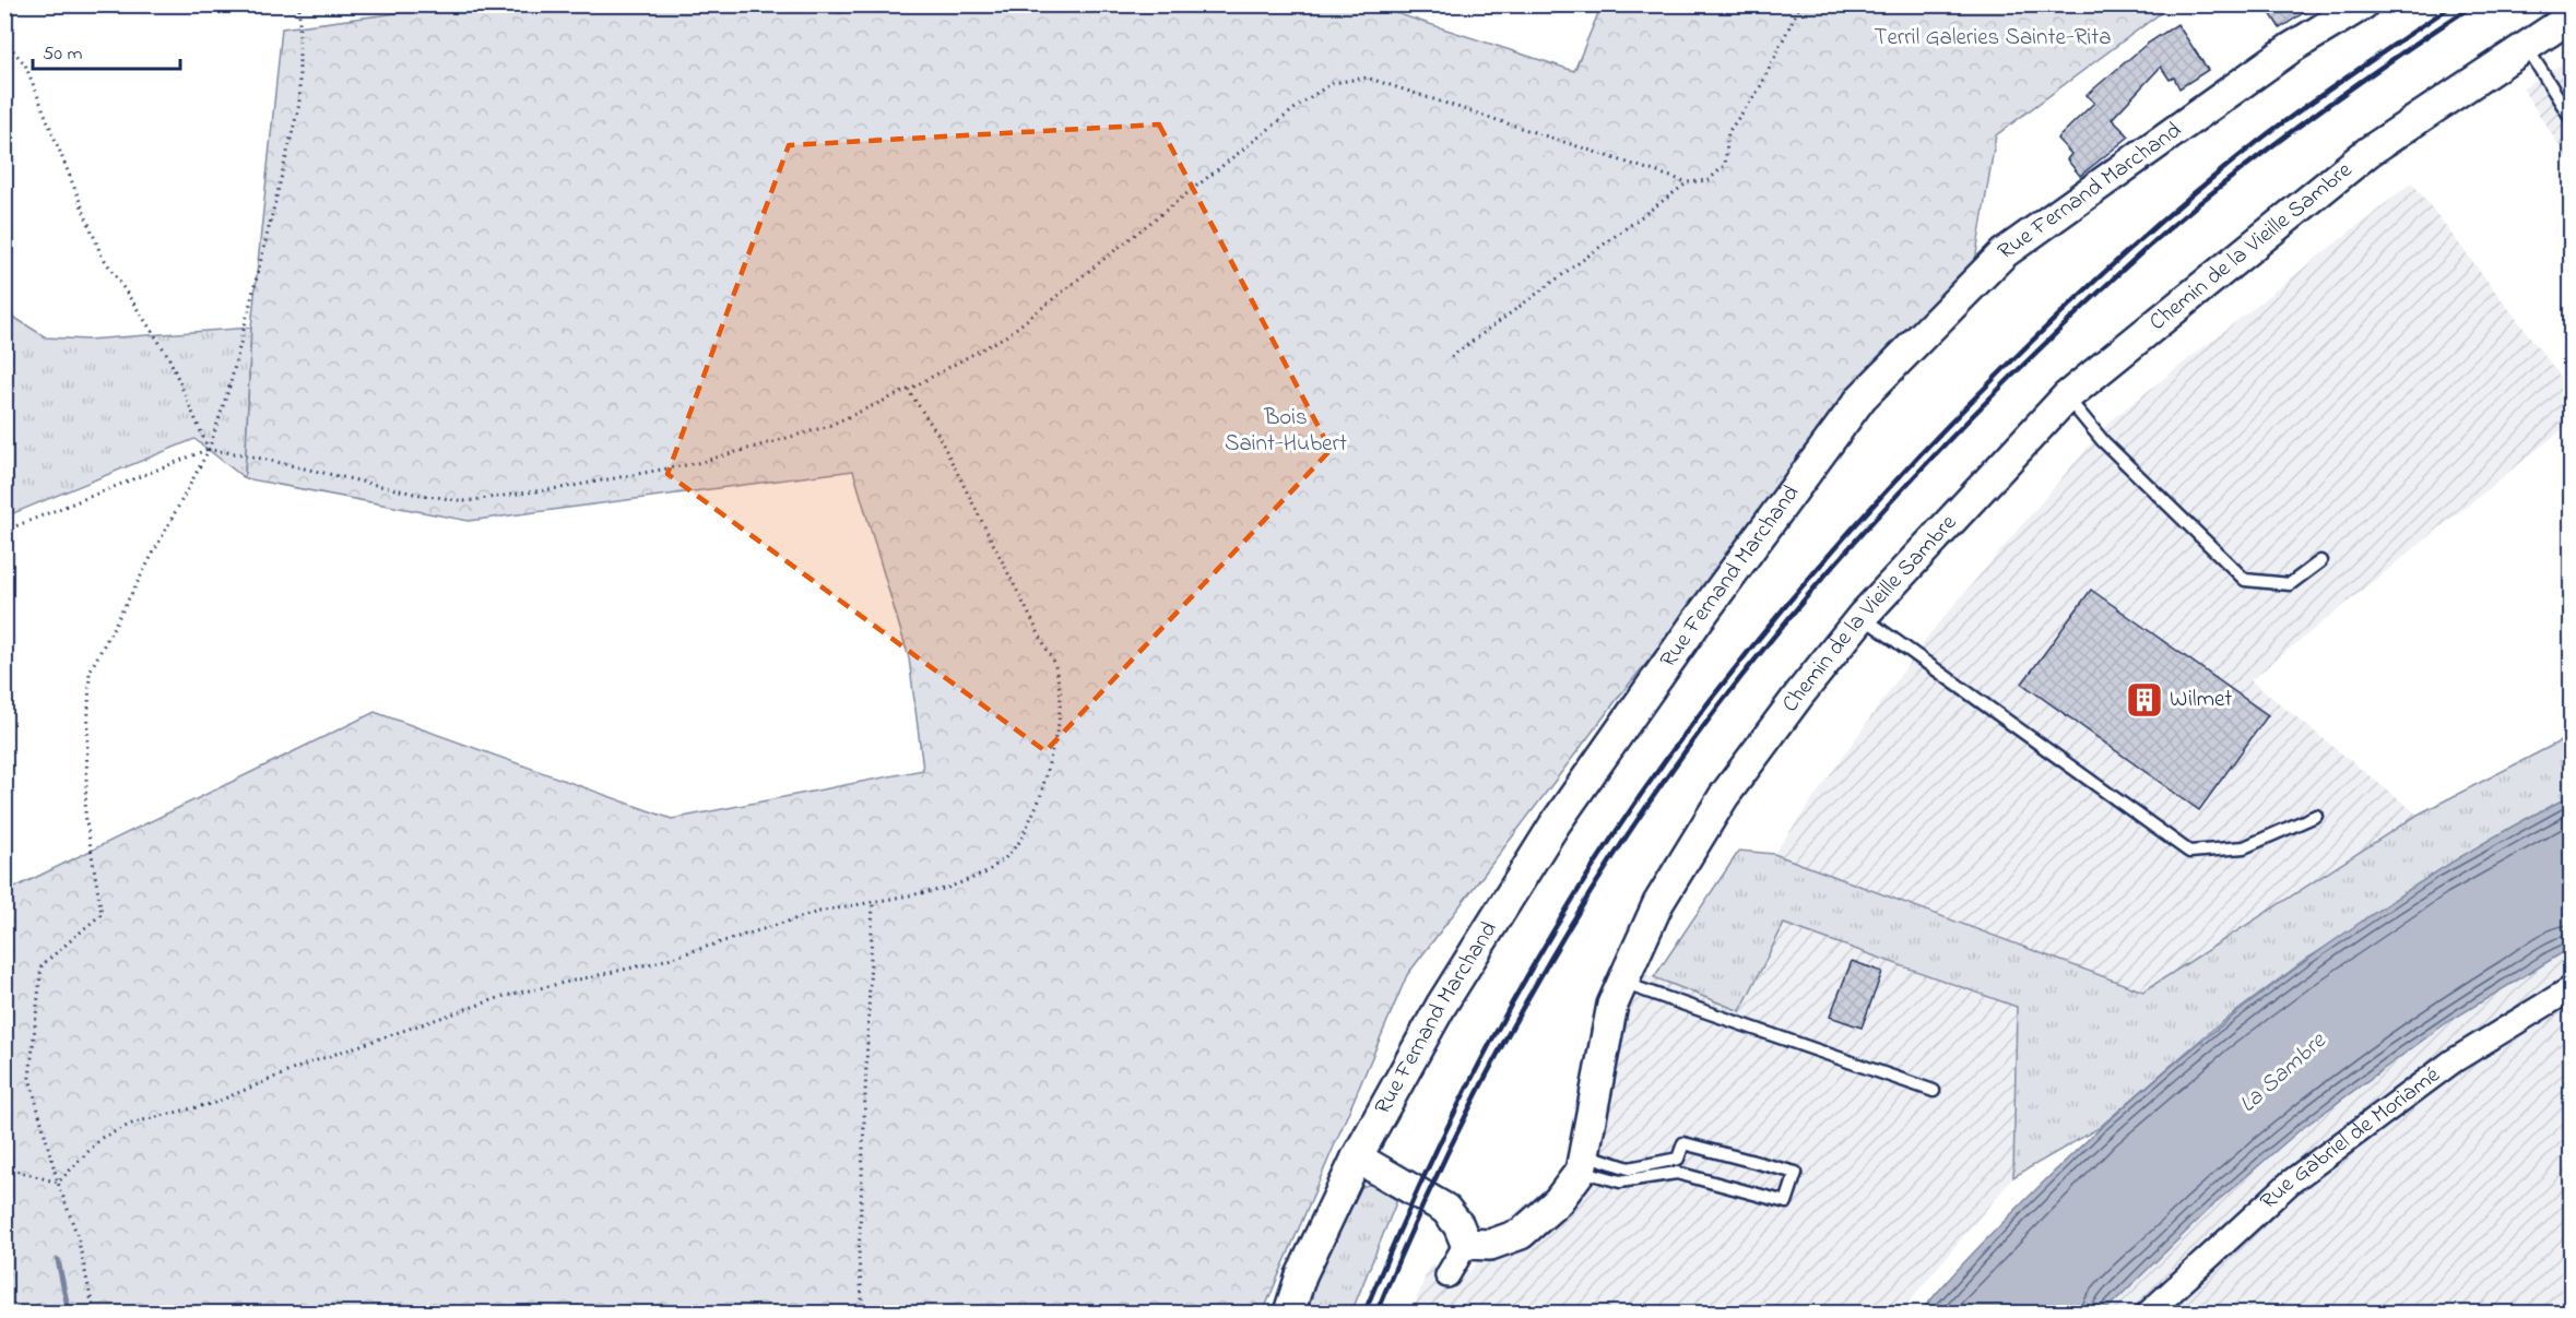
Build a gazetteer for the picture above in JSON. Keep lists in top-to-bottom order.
{
  "streets": {
    "street": ["Rue Fernand Marchand", "Chemin de la Vieille Sambre", "Rue Gabriel de Moriamé"]
  },
  "water": ["La Sambre"],
  "parks": ["Terril Galeries Sainte-Rita", "Bois Saint-Hubert"],
  "places": {
    "building": ["Wilmet"]
  },
  "scale_bar": "50 m"
}
